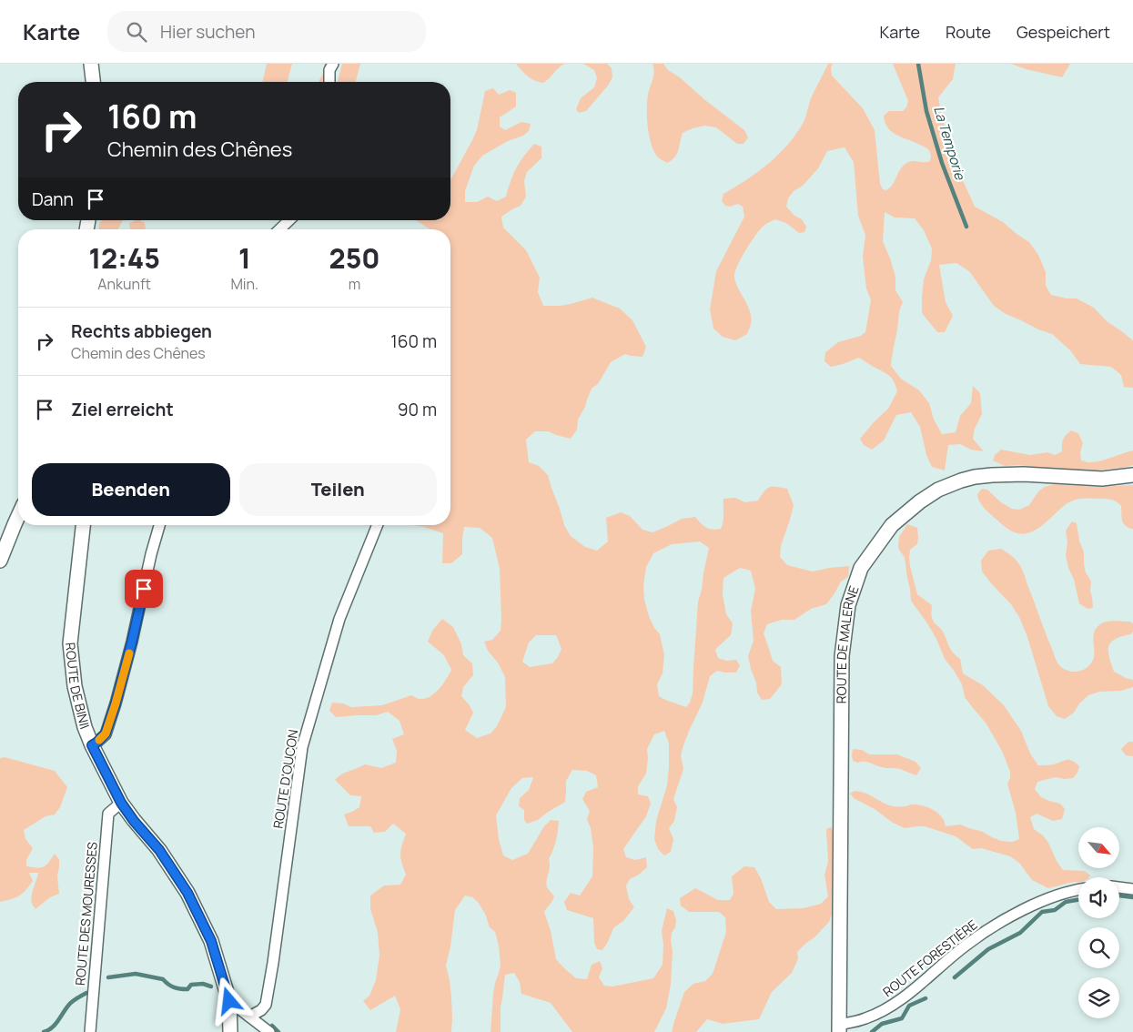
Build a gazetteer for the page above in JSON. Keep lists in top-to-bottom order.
{
  "streets": {
    "street": [
      "ROUTE DE MALERNE",
      "ROUTE DE BINII",
      "ROUTE D'OUCON",
      "ROUTE DES MOURESSES",
      "ROUTE FORESTIÈRE"
    ]
  },
  "crossings": [
    ["ROUTE DE MALERNE", "ROUTE FORESTIÈRE"],
    ["ROUTE DE BINII", "ROUTE DES MOURESSES"]
  ],
  "water": ["La Temporie"],
  "north": "bottom right",
  "page": {
    "header": "Karte",
    "search": "Hier suchen",
    "nav": ["Karte", "Route", "Gespeichert"],
    "turn": ["160 m", "Chemin des Chênes"],
    "then": "Dann",
    "eta": [
      "12:45",
      "Ankunft",
      "1",
      "Min.",
      "250",
      "m"
    ],
    "list": [
      {
        "name": "Rechts abbiegen",
        "note": "Chemin des Chênes",
        "value": "160 m"
      },
      {
        "name": "Ziel erreicht",
        "value": "90 m"
      }
    ],
    "buttons": ["Beenden", "Teilen"]
  }
}
